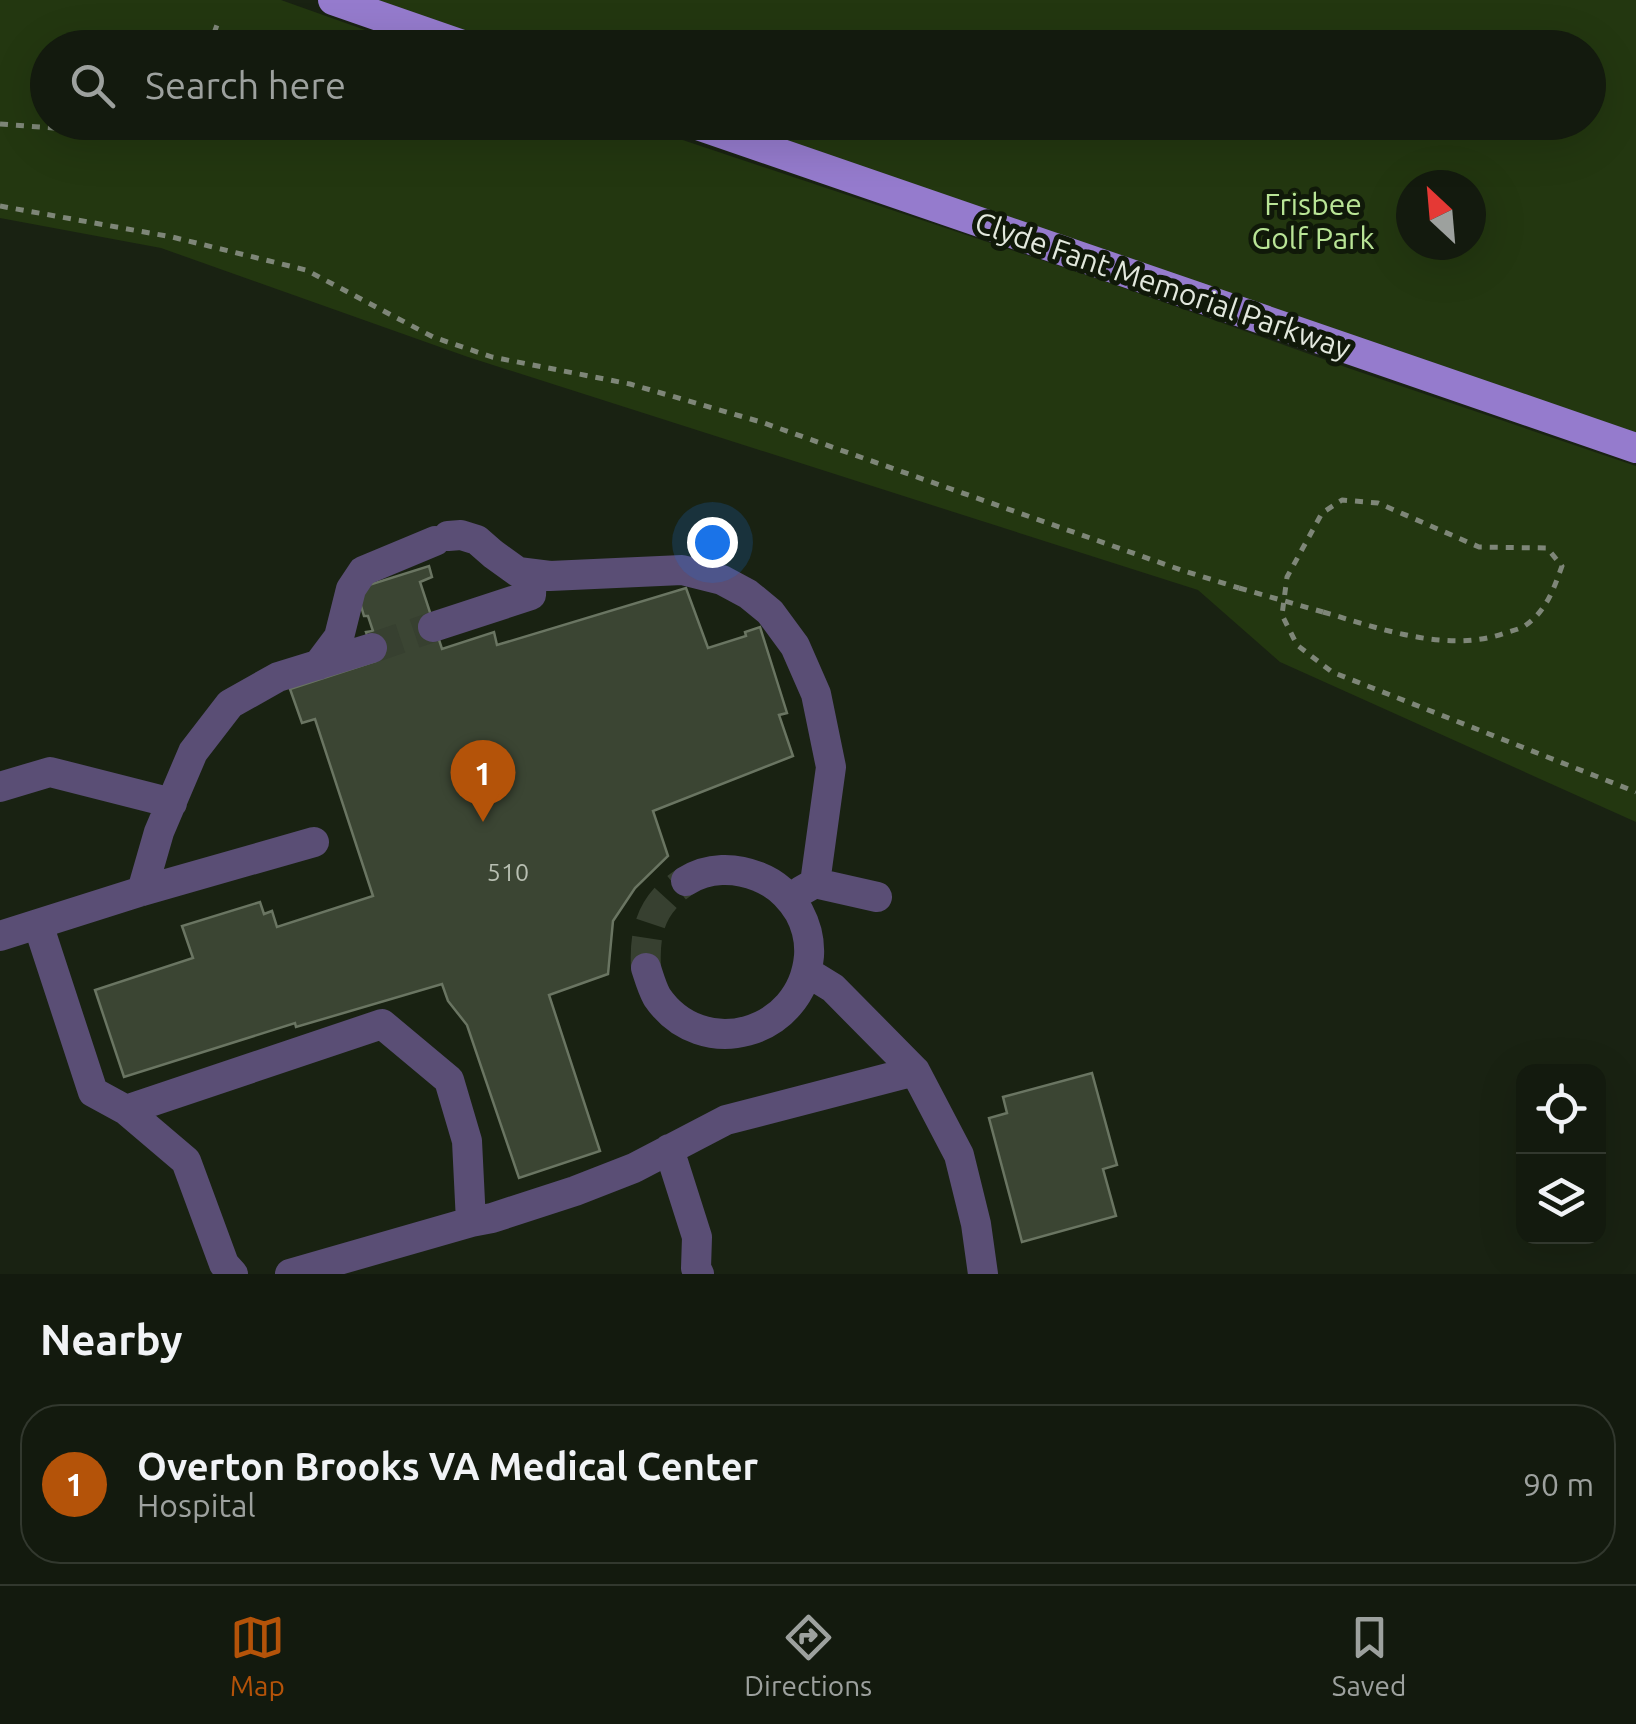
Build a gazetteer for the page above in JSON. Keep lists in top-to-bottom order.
{
  "streets": {
    "main road": ["Clyde Fant Memorial Parkway"]
  },
  "parks": ["Frisbee Golf Park"],
  "house_numbers": ["510"],
  "north": "top left",
  "page": {
    "search": "Search here",
    "pins": "1",
    "heading": "Nearby",
    "list": [
      {
        "mark": "1",
        "name": "Overton Brooks VA Medical Center",
        "note": "Hospital",
        "value": "90 m"
      }
    ],
    "nav": ["Map", "Directions", "Saved"]
  }
}
